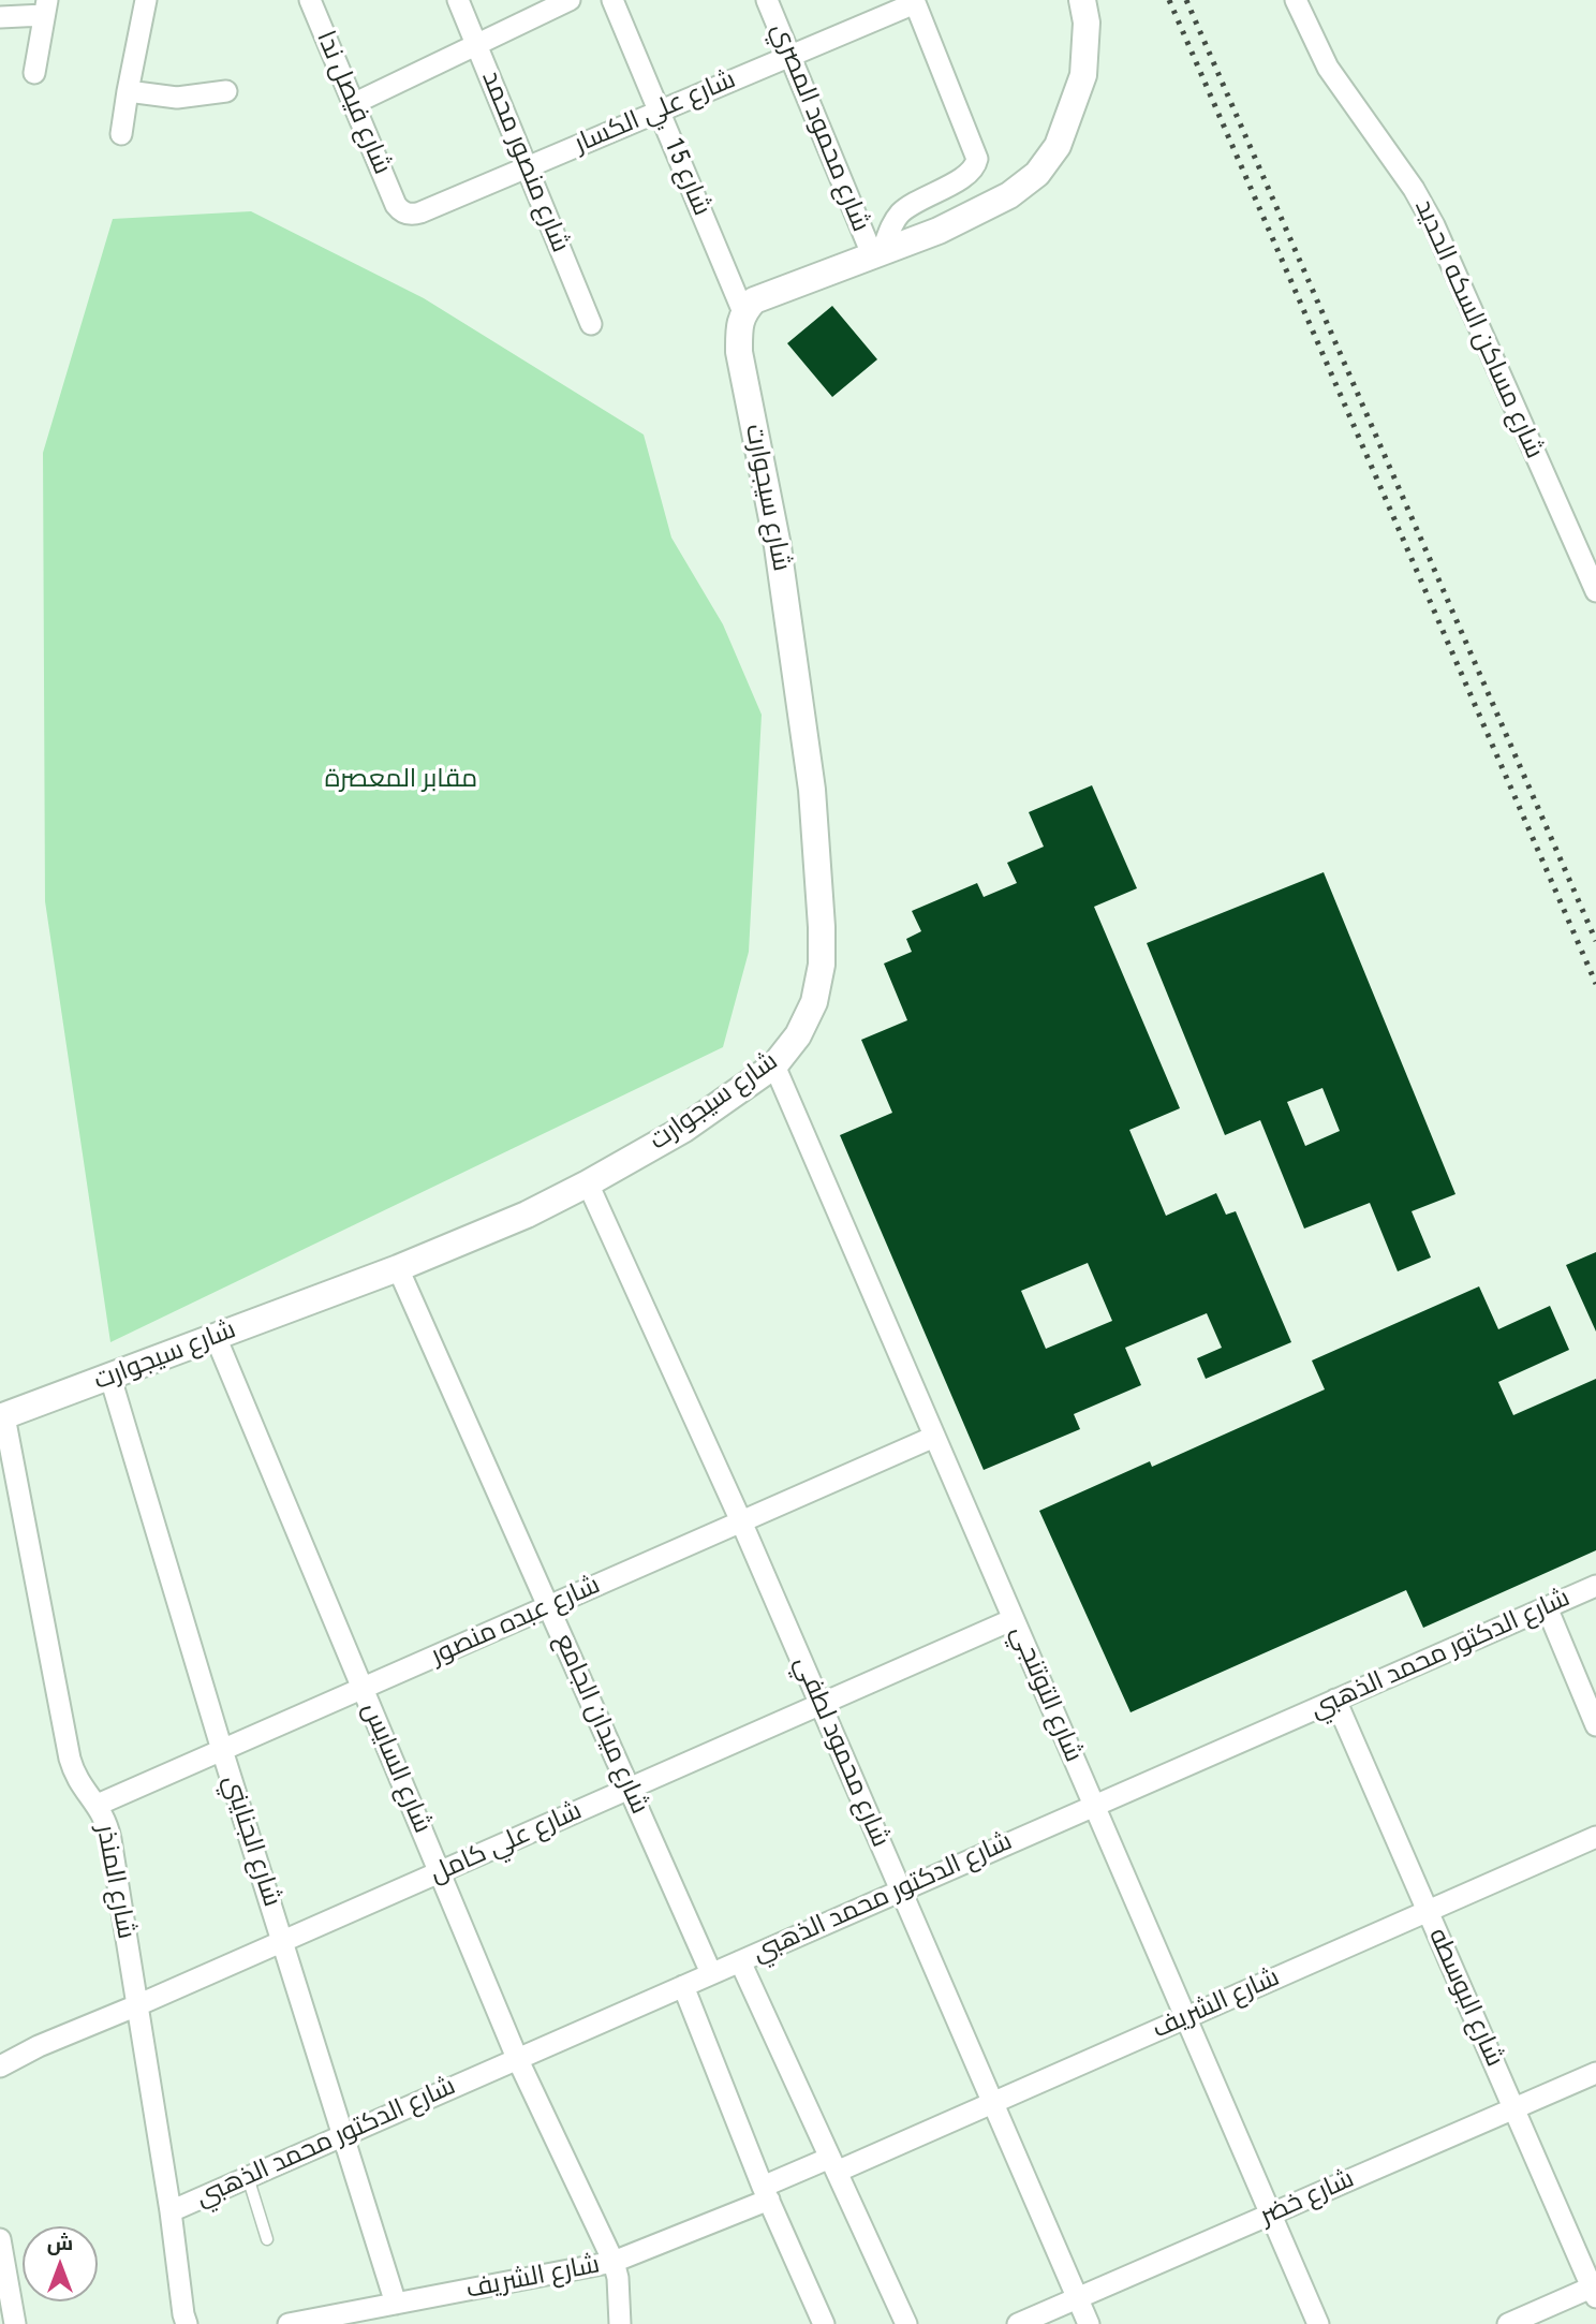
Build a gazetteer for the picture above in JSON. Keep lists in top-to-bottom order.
{
  "streets": {
    "street": [
      "شارع فيصل ندا",
      "شارع علي الكسار",
      "شارع محمود المصري",
      "شارع منصور محمد",
      "شارع 15",
      "شارع مساكن السكه الحديد",
      "شارع سيجوارت",
      "شارع عبده منصور",
      "شارع الدكتور محمد الذهبي",
      "شارع التوتنجي",
      "شارع ميدان الجامع",
      "شارع محمود لطفي",
      "شارع السايس",
      "شارع الجنايني",
      "شارع علي كامل",
      "شارع المنذر",
      "شارع البوسطه",
      "شارع الشريف",
      "شارع خضر"
    ]
  },
  "crossings": [
    ["شارع فيصل ندا", "شارع علي الكسار"],
    ["شارع علي الكسار", "شارع محمود المصري"],
    ["شارع علي الكسار", "شارع منصور محمد"],
    ["شارع علي الكسار", "شارع 15"],
    ["شارع 15", "شارع سيجوارت"],
    ["شارع سيجوارت", "شارع التوتنجي"],
    ["شارع سيجوارت", "شارع ميدان الجامع"],
    ["شارع سيجوارت", "شارع محمود لطفي"],
    ["شارع سيجوارت", "شارع السايس"],
    ["شارع سيجوارت", "شارع الجنايني"],
    ["شارع سيجوارت", "شارع المنذر"],
    ["شارع عبده منصور", "شارع التوتنجي"],
    ["شارع عبده منصور", "شارع ميدان الجامع"],
    ["شارع عبده منصور", "شارع محمود لطفي"],
    ["شارع عبده منصور", "شارع السايس"],
    ["شارع عبده منصور", "شارع الجنايني"],
    ["شارع عبده منصور", "شارع المنذر"],
    ["شارع الدكتور محمد الذهبي", "شارع التوتنجي"],
    ["شارع الدكتور محمد الذهبي", "شارع ميدان الجامع"],
    ["شارع الدكتور محمد الذهبي", "شارع محمود لطفي"],
    ["شارع الدكتور محمد الذهبي", "شارع السايس"],
    ["شارع الدكتور محمد الذهبي", "شارع الجنايني"],
    ["شارع الدكتور محمد الذهبي", "شارع المنذر"],
    ["شارع الدكتور محمد الذهبي", "شارع البوسطه"],
    ["شارع التوتنجي", "شارع علي كامل"],
    ["شارع التوتنجي", "شارع الشريف"],
    ["شارع التوتنجي", "شارع خضر"],
    ["شارع ميدان الجامع", "شارع علي كامل"],
    ["شارع محمود لطفي", "شارع علي كامل"],
    ["شارع محمود لطفي", "شارع الشريف"],
    ["شارع محمود لطفي", "شارع خضر"],
    ["شارع السايس", "شارع علي كامل"],
    ["شارع السايس", "شارع الشريف"],
    ["شارع الجنايني", "شارع علي كامل"],
    ["شارع الجنايني", "شارع الشريف"],
    ["شارع علي كامل", "شارع المنذر"],
    ["شارع البوسطه", "شارع الشريف"],
    ["شارع البوسطه", "شارع خضر"]
  ],
  "parks": ["مقابر المعصرة"],
  "north": "top"
}
